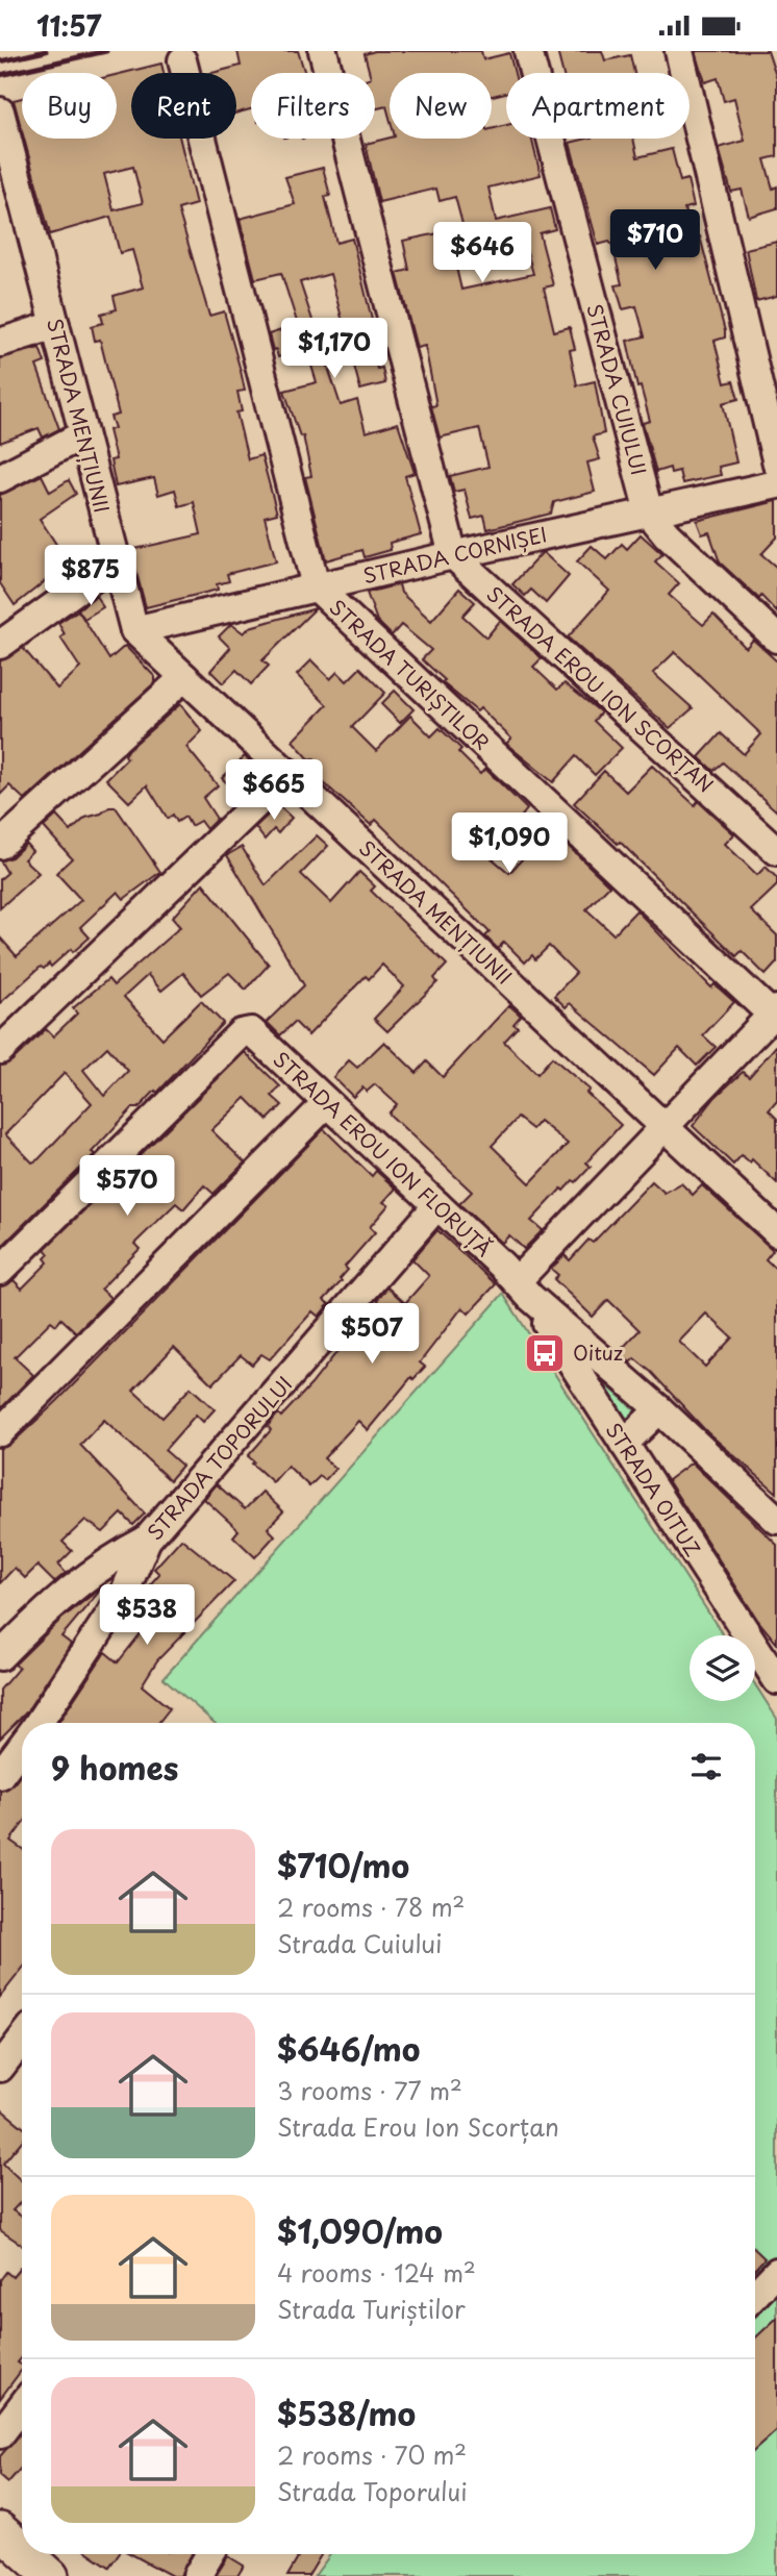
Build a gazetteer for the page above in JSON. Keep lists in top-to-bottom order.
{
  "streets": {
    "street": [
      "STRADA CUIULUI",
      "STRADA MENȚIUNII",
      "STRADA CORNIȘEI",
      "STRADA TURIȘTILOR",
      "STRADA EROU ION SCORȚAN",
      "STRADA EROU ION FLORUȚĂ",
      "STRADA TOPORULUI",
      "STRADA OITUZ"
    ]
  },
  "crossings": [
    ["STRADA CUIULUI", "STRADA CORNIȘEI"],
    ["STRADA MENȚIUNII", "STRADA CORNIȘEI"],
    ["STRADA CORNIȘEI", "STRADA TURIȘTILOR"],
    ["STRADA CORNIȘEI", "STRADA EROU ION SCORȚAN"],
    ["STRADA EROU ION FLORUȚĂ", "STRADA TOPORULUI"],
    ["STRADA EROU ION FLORUȚĂ", "STRADA OITUZ"]
  ],
  "places": {
    "bus stop": ["Oituz"]
  },
  "page": {
    "status": "11:57",
    "chip": [
      "Buy",
      "Rent",
      "Filters",
      "New",
      "Apartment"
    ],
    "price": [
      "$710",
      "$646",
      "$1,170",
      "$875",
      "$665",
      "$1,090",
      "$570",
      "$507",
      "$538"
    ],
    "heading": "9 homes",
    "list": [
      {
        "name": "$710/mo",
        "note": "2 rooms · 78 m² · Strada Cuiului"
      },
      {
        "name": "$646/mo",
        "note": "3 rooms · 77 m² · Strada Erou Ion Scorțan"
      },
      {
        "name": "$1,090/mo",
        "note": "4 rooms · 124 m² · Strada Turiștilor"
      },
      {
        "name": "$538/mo",
        "note": "2 rooms · 70 m² · Strada Toporului"
      }
    ]
  }
}
